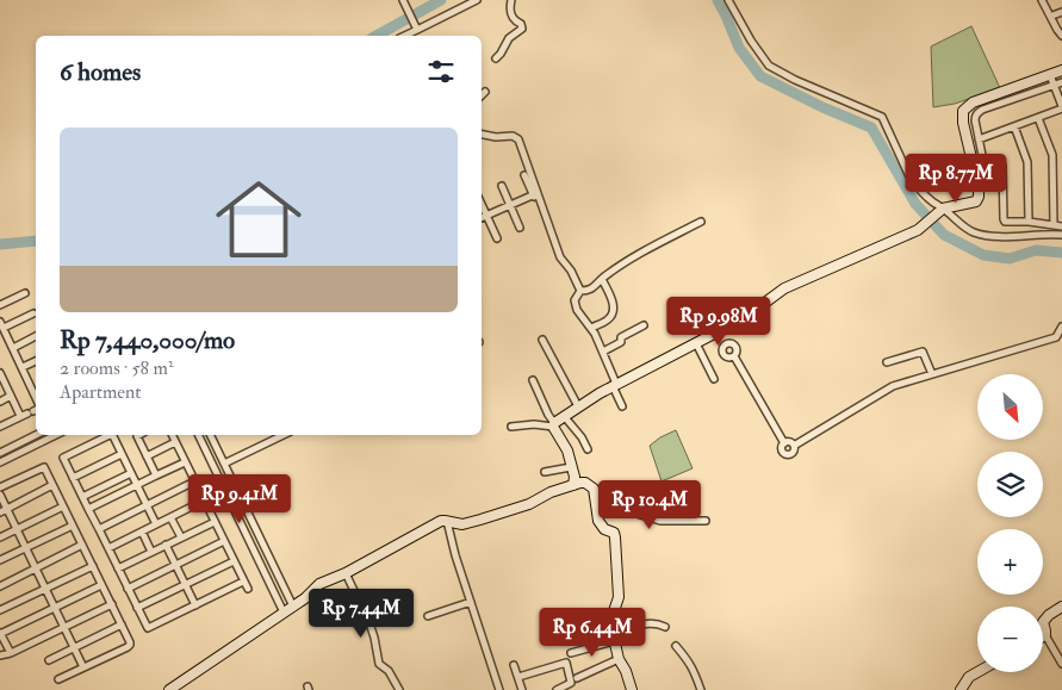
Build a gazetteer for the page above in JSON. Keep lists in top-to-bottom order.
{
  "north": "bottom right",
  "page": {
    "heading": "6 homes",
    "list": [
      {
        "name": "Rp 7,440,000/mo",
        "note": "2 rooms · 58 m² · Apartment"
      }
    ],
    "price": [
      "Rp 8.77M",
      "Rp 9.98M",
      "Rp 9.41M",
      "Rp 10.4M",
      "Rp 7.44M",
      "Rp 6.44M"
    ],
    "map_buttons": ["+", "−"]
  }
}
